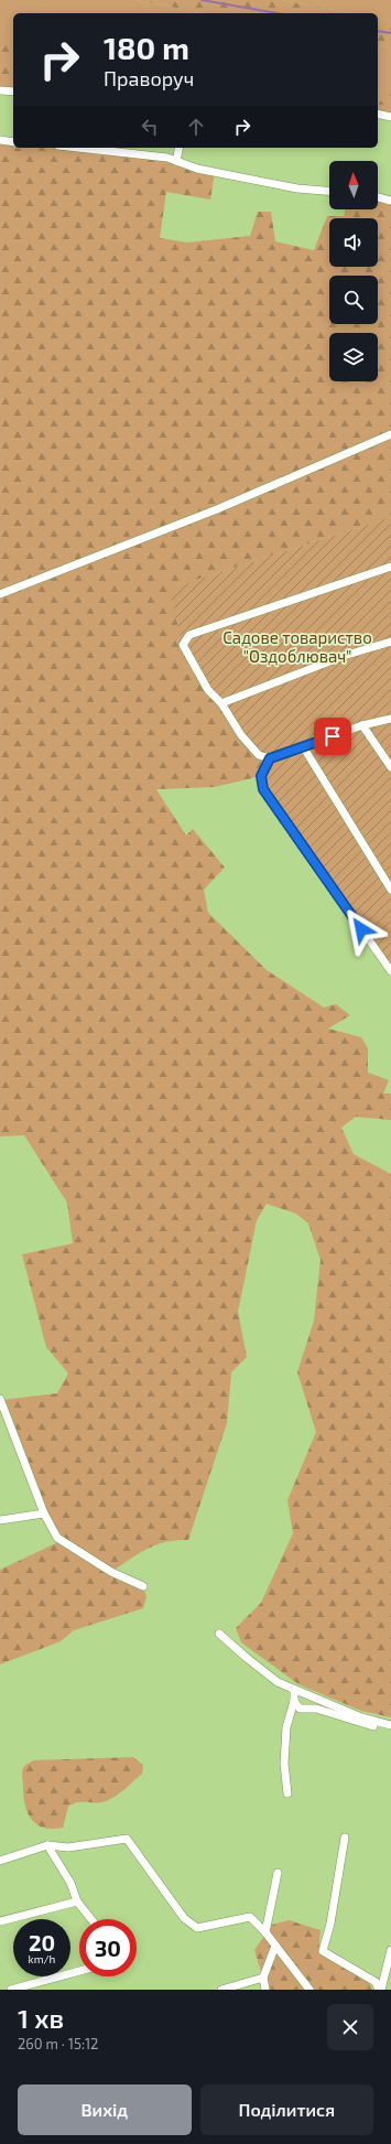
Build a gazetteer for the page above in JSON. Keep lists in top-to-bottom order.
{
  "parks": ["Садове товариство \"Оздоблювач\""],
  "north": "top",
  "page": {
    "turn": ["180 m", "Праворуч"],
    "speed": "20 km/h",
    "limit": "30",
    "heading": ["1 хв", "260 m · 15:12"],
    "buttons": ["Вихід", "Поділитися"]
  }
}
